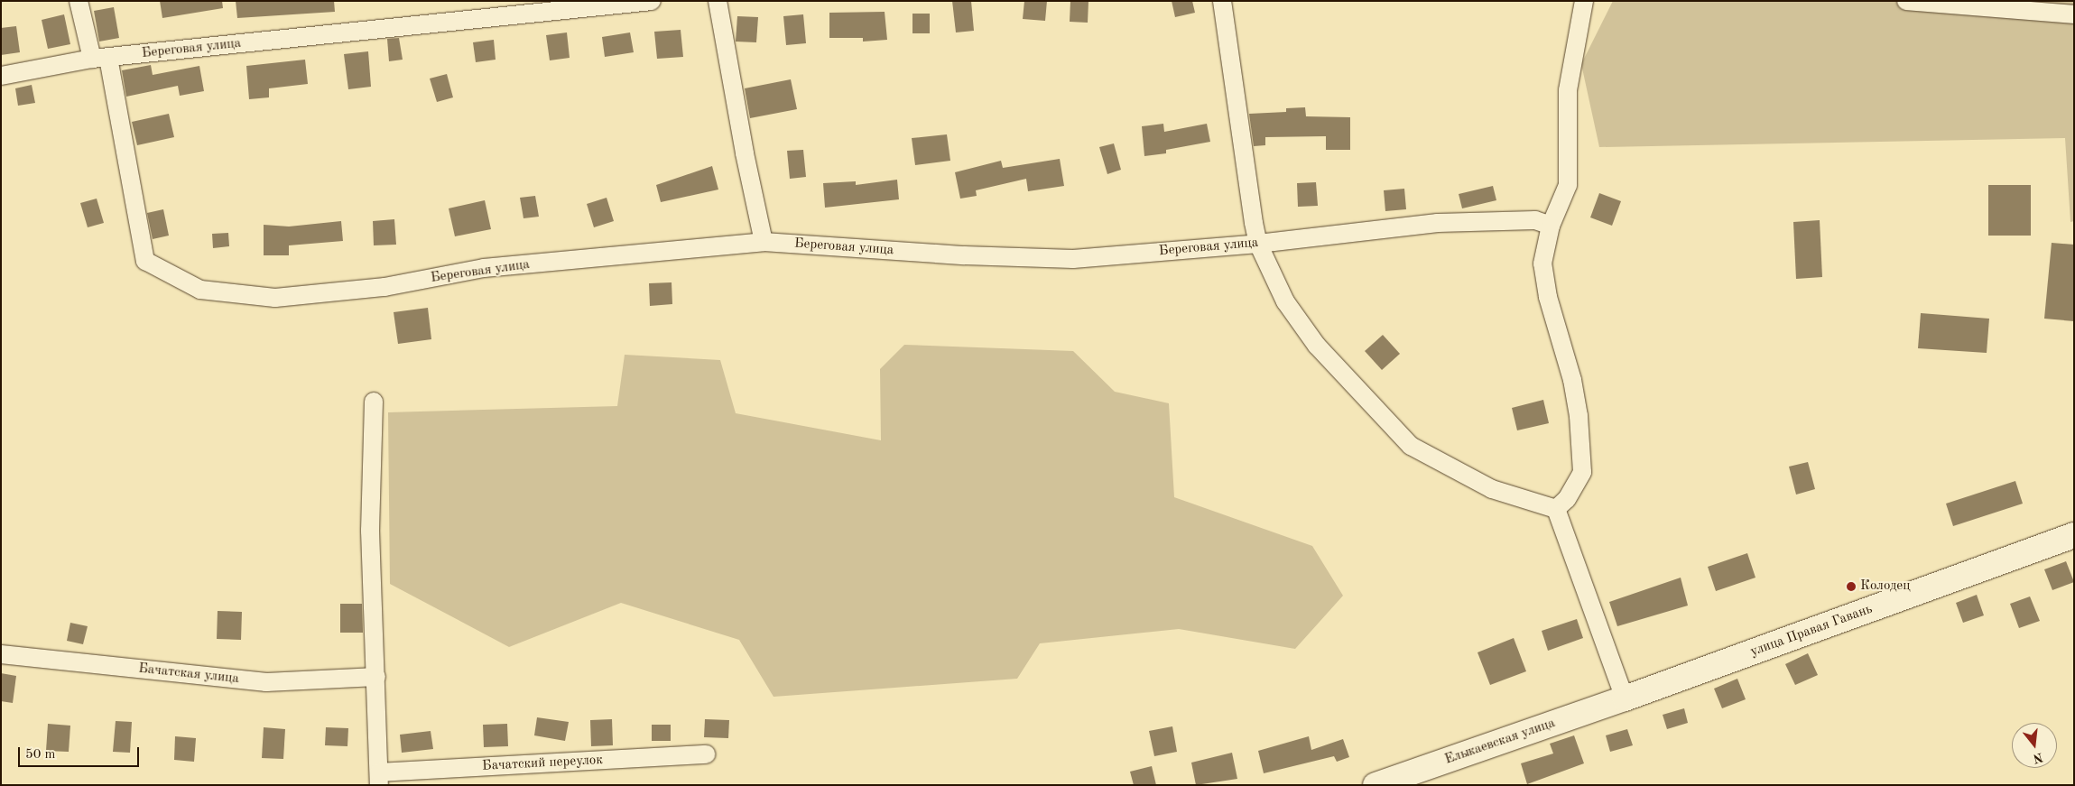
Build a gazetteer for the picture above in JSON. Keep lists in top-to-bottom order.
{
  "streets": {
    "street": [
      "Береговая улица",
      "улица Правая Гавань",
      "Бачатская улица",
      "Елыкаевская улица",
      "Бачатский переулок"
    ]
  },
  "crossings": [
    ["улица Правая Гавань", "Елыкаевская улица"]
  ],
  "places": ["Колодец"],
  "scale_bar": "50 m",
  "north": "bottom"
}
